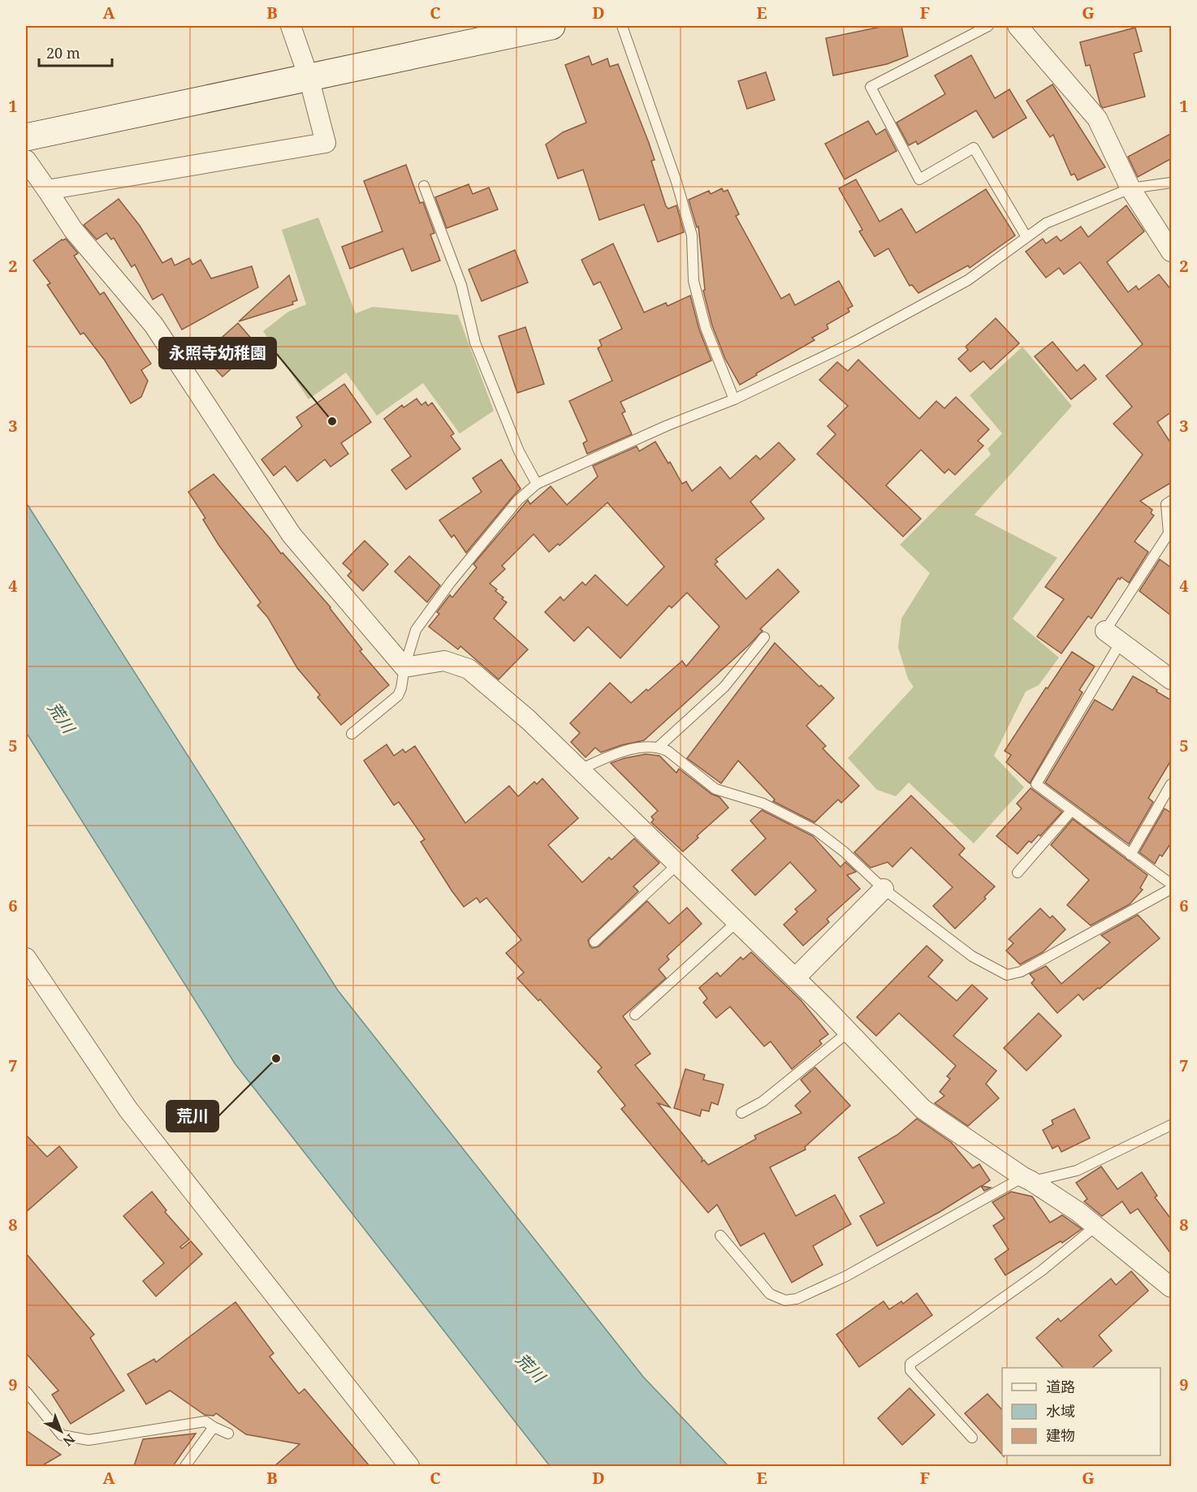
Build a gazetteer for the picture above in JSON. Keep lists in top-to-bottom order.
{
  "water": ["荒川"],
  "places": ["永照寺幼稚園", "荒川"],
  "legend": ["道路", "水域", "建物"],
  "scale_bar": "20 m",
  "north": "bottom right",
  "grid": {
    "columns": [
      "A",
      "B",
      "C",
      "D",
      "E",
      "F",
      "G"
    ],
    "rows": [
      "1",
      "2",
      "3",
      "4",
      "5",
      "6",
      "7",
      "8",
      "9"
    ]
  }
}
